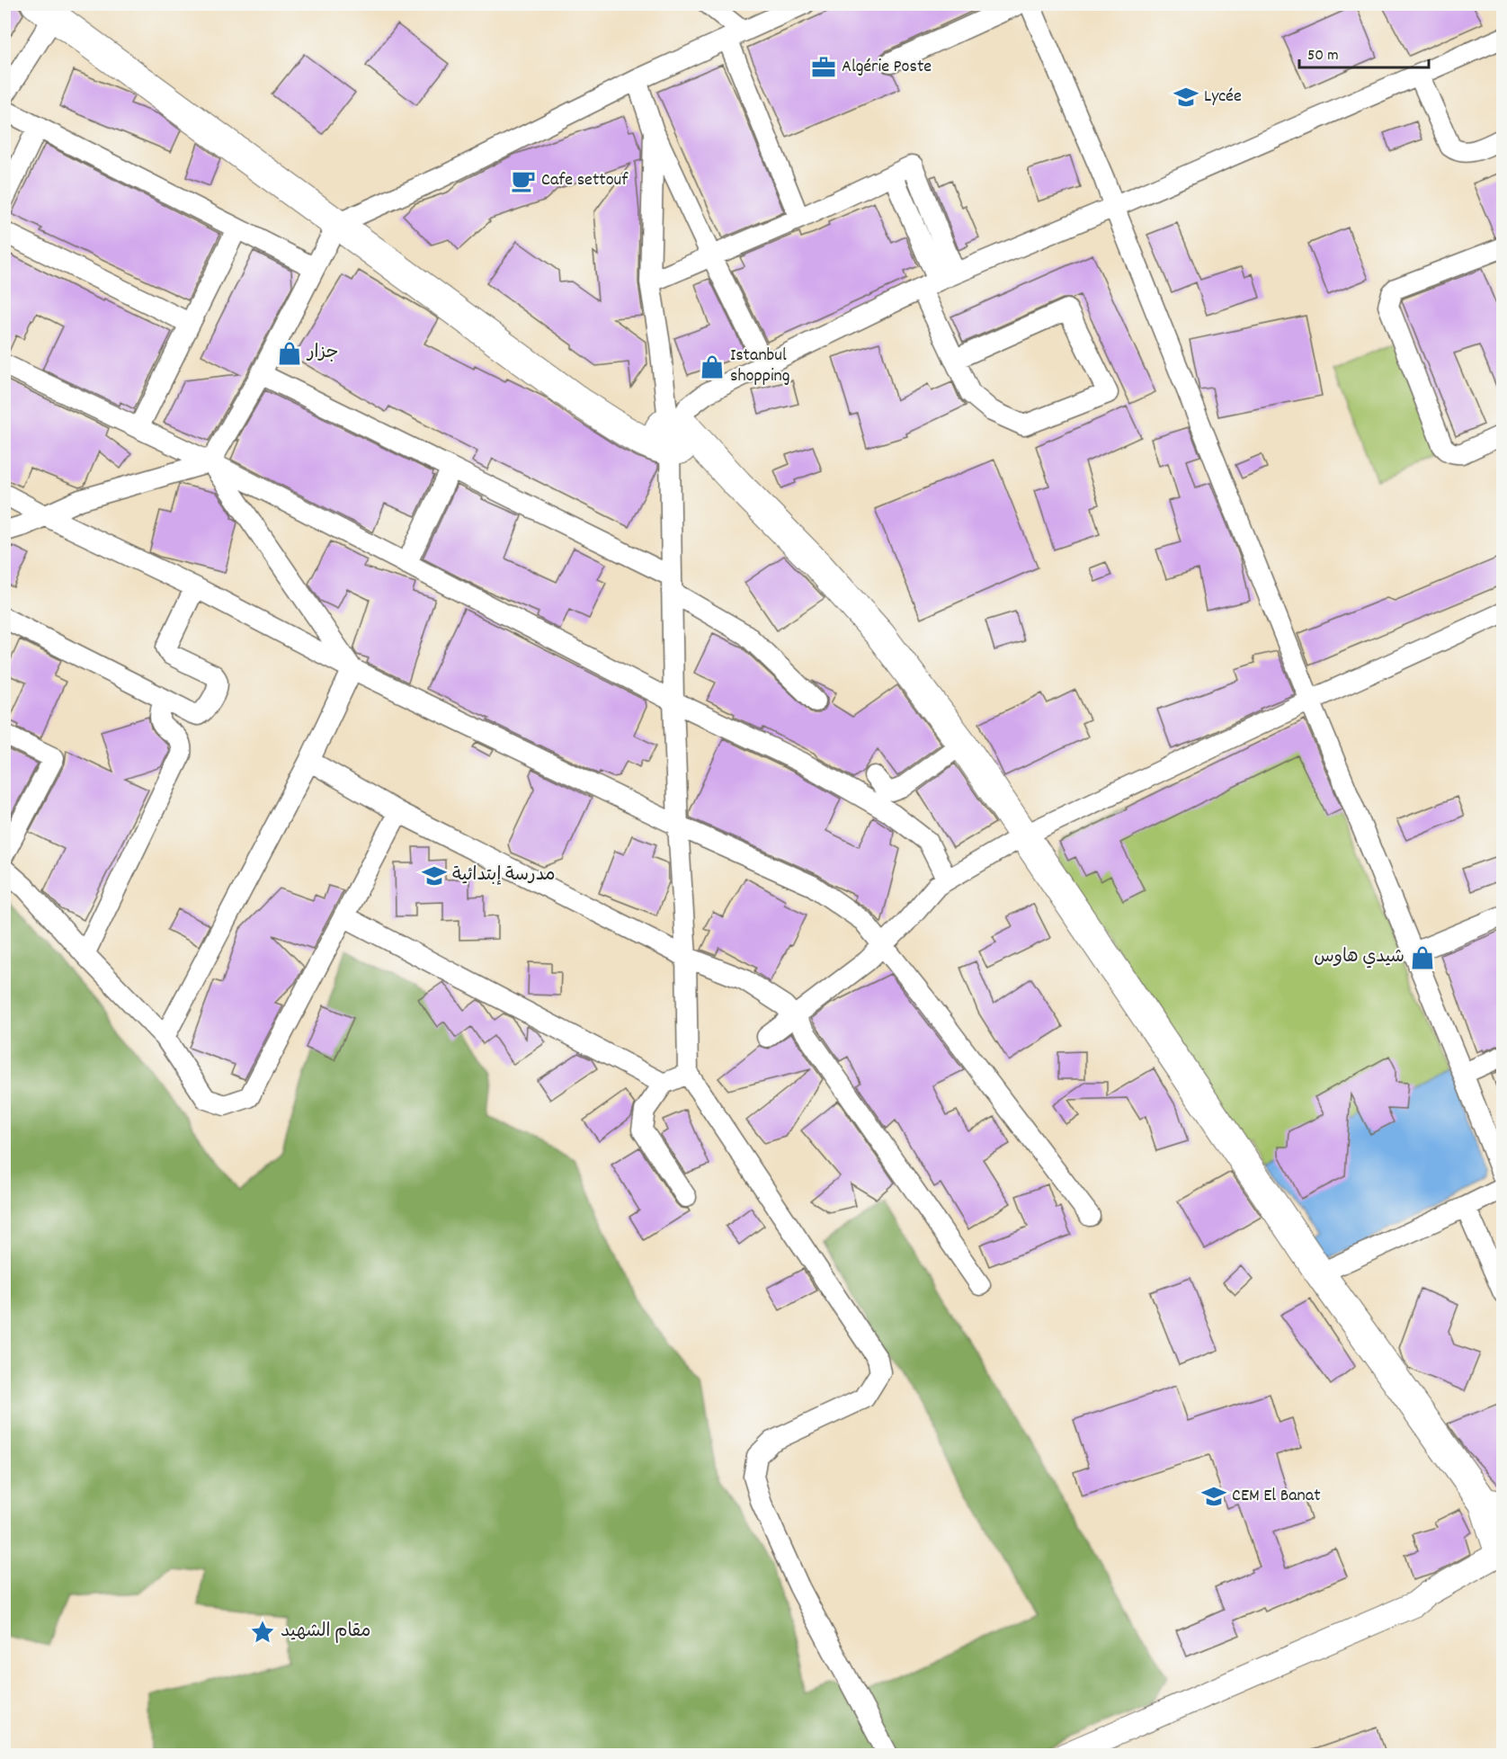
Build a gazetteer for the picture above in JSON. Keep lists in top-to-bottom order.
{
  "places": {
    "office": ["Algérie Poste"],
    "school or university": ["Lycée", "مدرسة إبتدائية", "CEM El Banat"],
    "cafe": ["Cafe settouf"],
    "shop": ["جزار", "Istanbul shopping", "شيدي هاوس"],
    "place": ["مقام الشهيد"]
  },
  "scale_bar": "50 m"
}
